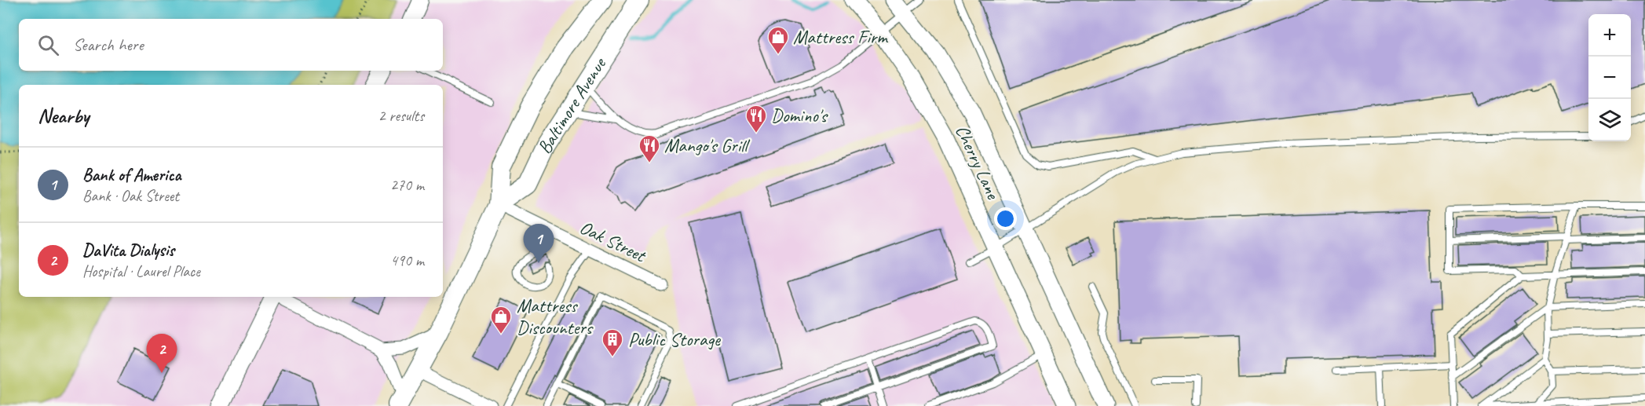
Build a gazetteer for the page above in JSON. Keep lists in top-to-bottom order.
{
  "streets": {
    "main road": ["Baltimore Avenue", "Cherry Lane"],
    "street": ["Oak Street"]
  },
  "crossings": [
    ["Baltimore Avenue", "Oak Street"]
  ],
  "places": {
    "shop": ["Mattress Firm", "Mattress Discounters"],
    "restaurant": ["Domino's", "Mango's Grill"],
    "building": ["Public Storage"]
  },
  "page": {
    "map_buttons": ["+", "−"],
    "search": "Search here",
    "heading": ["Nearby", "2 results"],
    "list": [
      {
        "mark": "1",
        "name": "Bank of America",
        "note": "Bank · Oak Street",
        "value": "270 m"
      },
      {
        "mark": "2",
        "name": "DaVita Dialysis",
        "note": "Hospital · Laurel Place",
        "value": "490 m"
      }
    ],
    "pins": ["1", "2"]
  }
}
